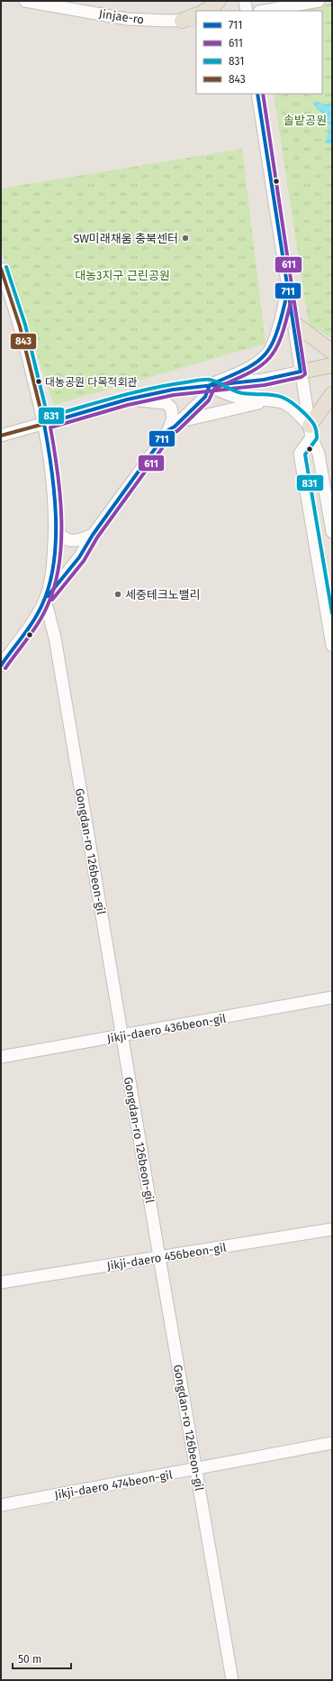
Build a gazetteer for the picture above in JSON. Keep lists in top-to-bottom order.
{
  "streets": {
    "street": [
      "Jinjae-ro",
      "Gongdan-ro 126beon-gil",
      "Jikji-daero 436beon-gil",
      "Jikji-daero 456beon-gil",
      "Jikji-daero 474beon-gil"
    ]
  },
  "crossings": [
    ["Gongdan-ro 126beon-gil", "Jikji-daero 436beon-gil"],
    ["Gongdan-ro 126beon-gil", "Jikji-daero 456beon-gil"],
    ["Gongdan-ro 126beon-gil", "Jikji-daero 474beon-gil"]
  ],
  "parks": ["솔밭공원", "대농3지구 근린공원"],
  "places": ["SW미래채움 충북센터", "대농공원 다목적회관", "세중테크노밸리"],
  "lines": [
    "transit line 711",
    "transit line 611",
    "transit line 831",
    "transit line 843"
  ],
  "legend": [
    "711",
    "611",
    "831",
    "843"
  ],
  "scale_bar": "50 m"
}
